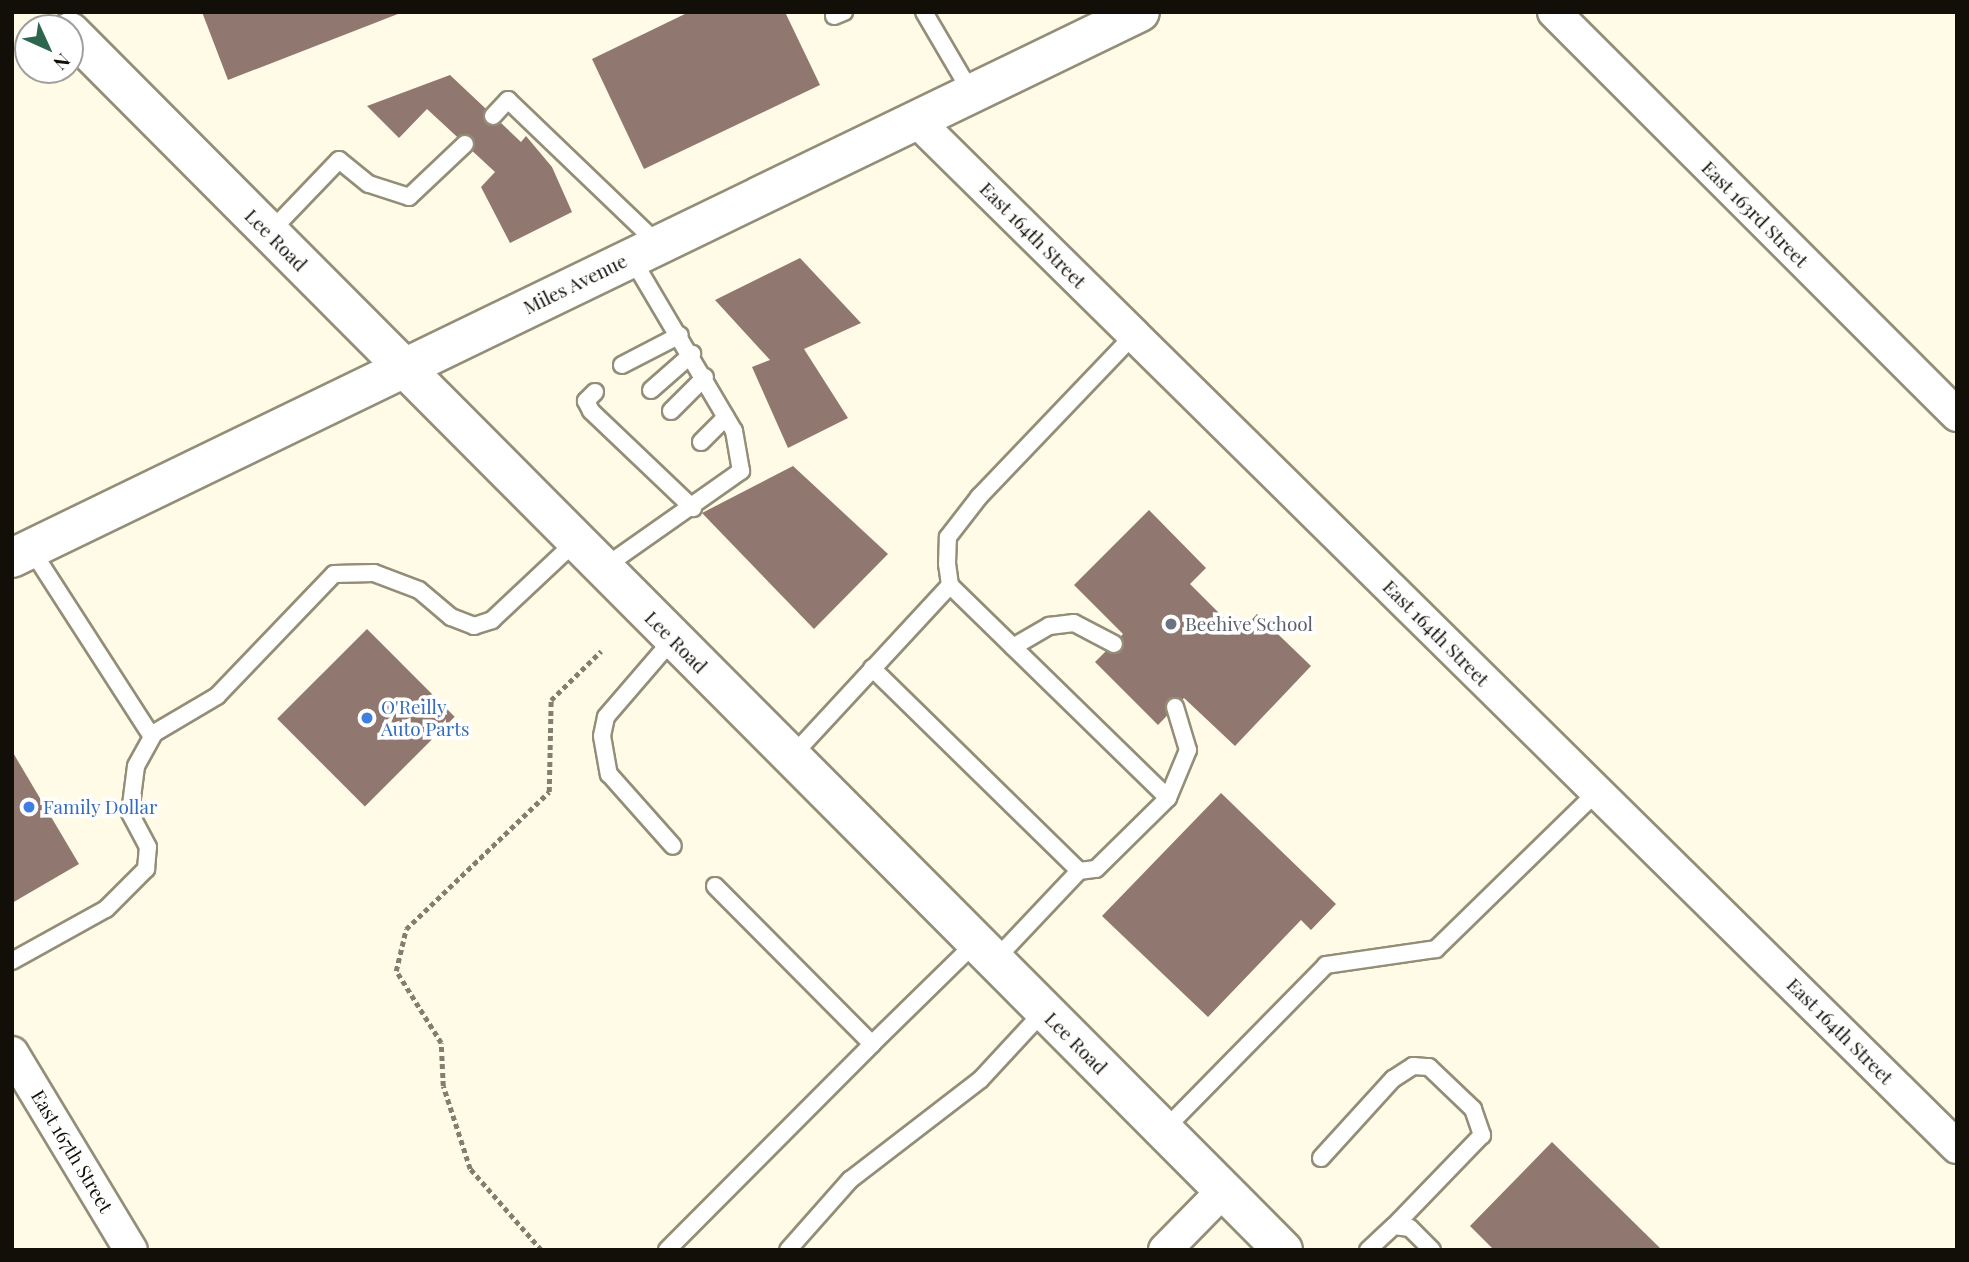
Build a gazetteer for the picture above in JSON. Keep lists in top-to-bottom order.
{
  "streets": {
    "main road": ["Lee Road", "Miles Avenue"],
    "street": ["East 163rd Street", "East 164th Street", "East 167th Street"]
  },
  "crossings": [
    ["East 164th Street", "Miles Avenue"],
    ["Lee Road", "Miles Avenue"]
  ],
  "places": ["Beehive School", "O'Reilly Auto Parts", "Family Dollar"],
  "north": "bottom right"
}
